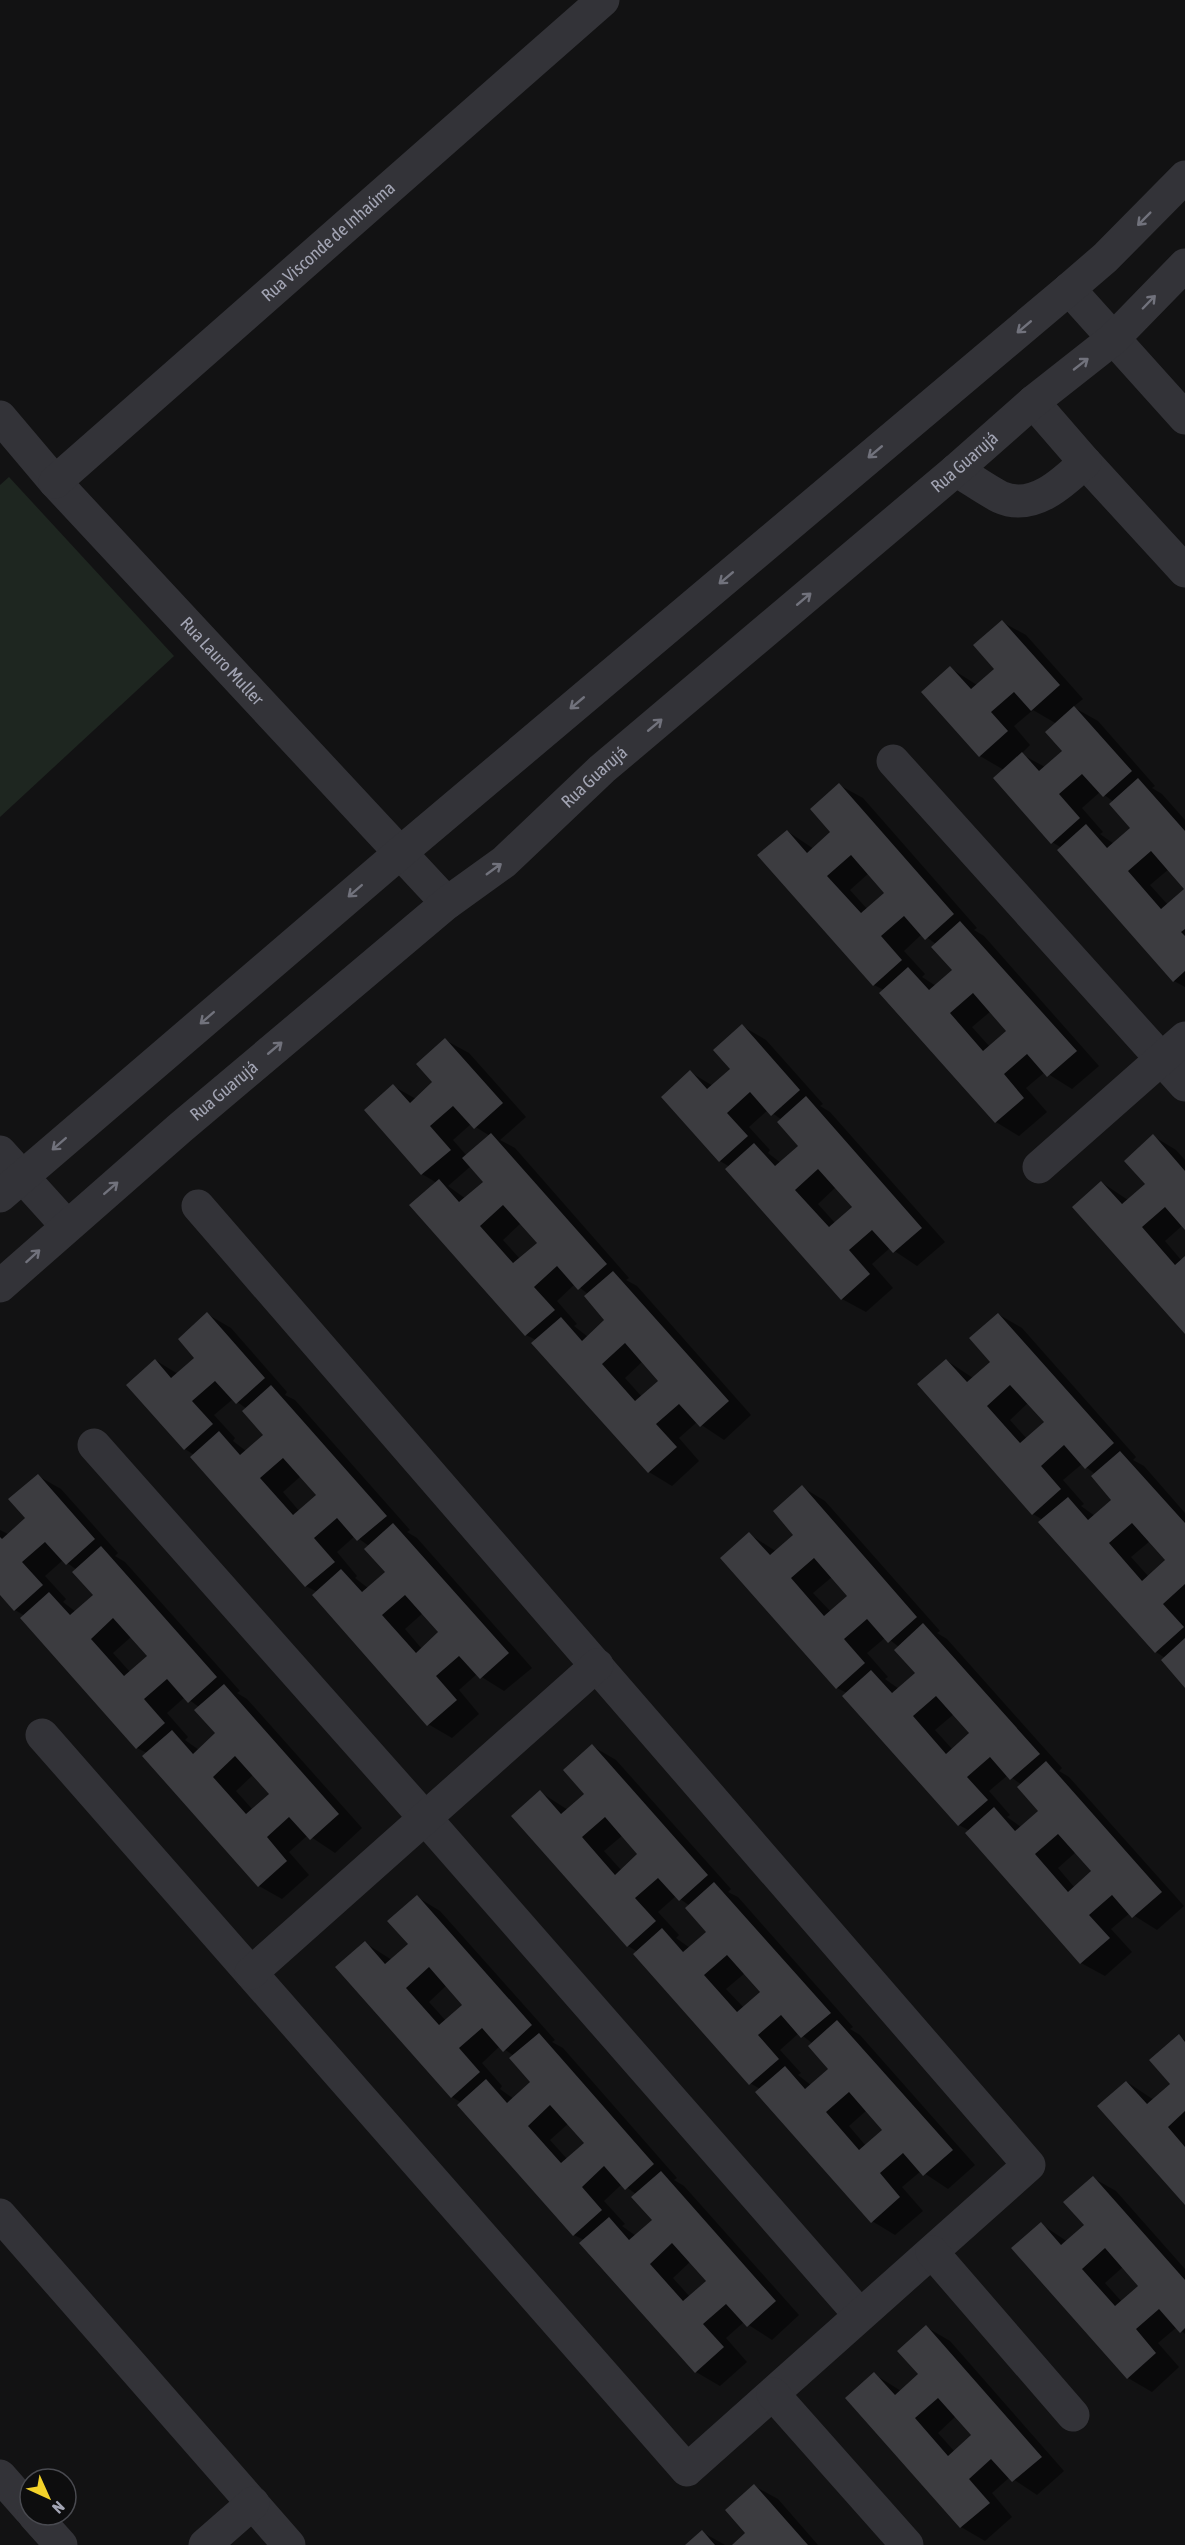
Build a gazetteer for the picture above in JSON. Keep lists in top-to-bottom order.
{
  "streets": {
    "street": ["Rua Visconde de Inhaúma", "Rua Guarujá", "Rua Lauro Muller"]
  },
  "crossings": [
    ["Rua Visconde de Inhaúma", "Rua Lauro Muller"],
    ["Rua Guarujá", "Rua Lauro Muller"]
  ],
  "north": "bottom right"
}
